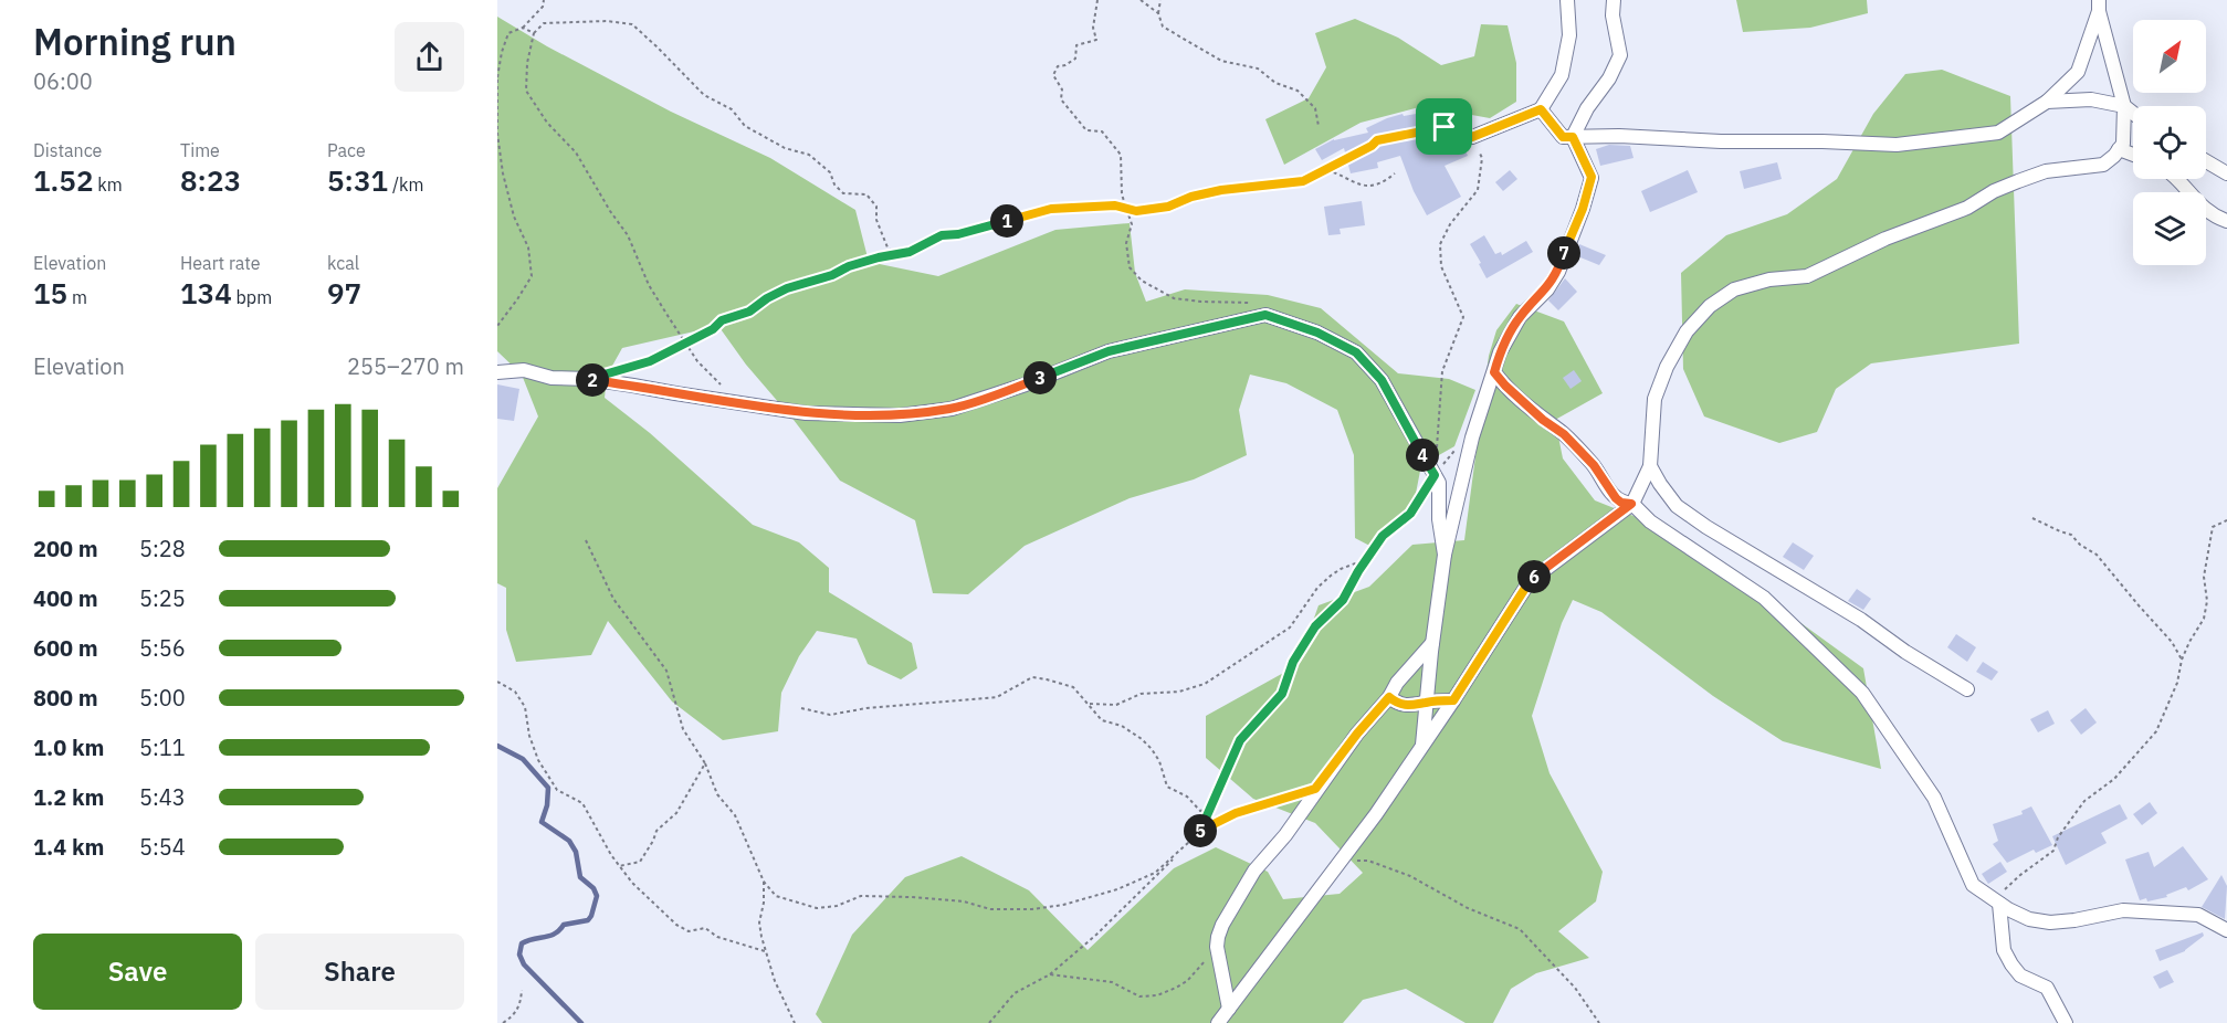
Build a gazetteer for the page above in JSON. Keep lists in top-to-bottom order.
{
  "north": "top right",
  "page": {
    "heading": ["Morning run", "06:00"],
    "stats": [
      ["Distance", "1.52 km"],
      ["Time", "8:23"],
      ["Pace", "5:31 /km"],
      ["Elevation", "15 m"],
      ["Heart rate", "134 bpm"],
      ["kcal", "97"]
    ],
    "pins": [
      "1",
      "7",
      "3",
      "2",
      "4",
      "6",
      "5"
    ],
    "chart": ["Elevation", "255–270 m"],
    "list": [
      {
        "name": "200 m",
        "note": "5:28"
      },
      {
        "name": "400 m",
        "note": "5:25"
      },
      {
        "name": "600 m",
        "note": "5:56"
      },
      {
        "name": "800 m",
        "note": "5:00"
      },
      {
        "name": "1.0 km",
        "note": "5:11"
      },
      {
        "name": "1.2 km",
        "note": "5:43"
      },
      {
        "name": "1.4 km",
        "note": "5:54"
      }
    ],
    "buttons": ["Save", "Share"]
  }
}
